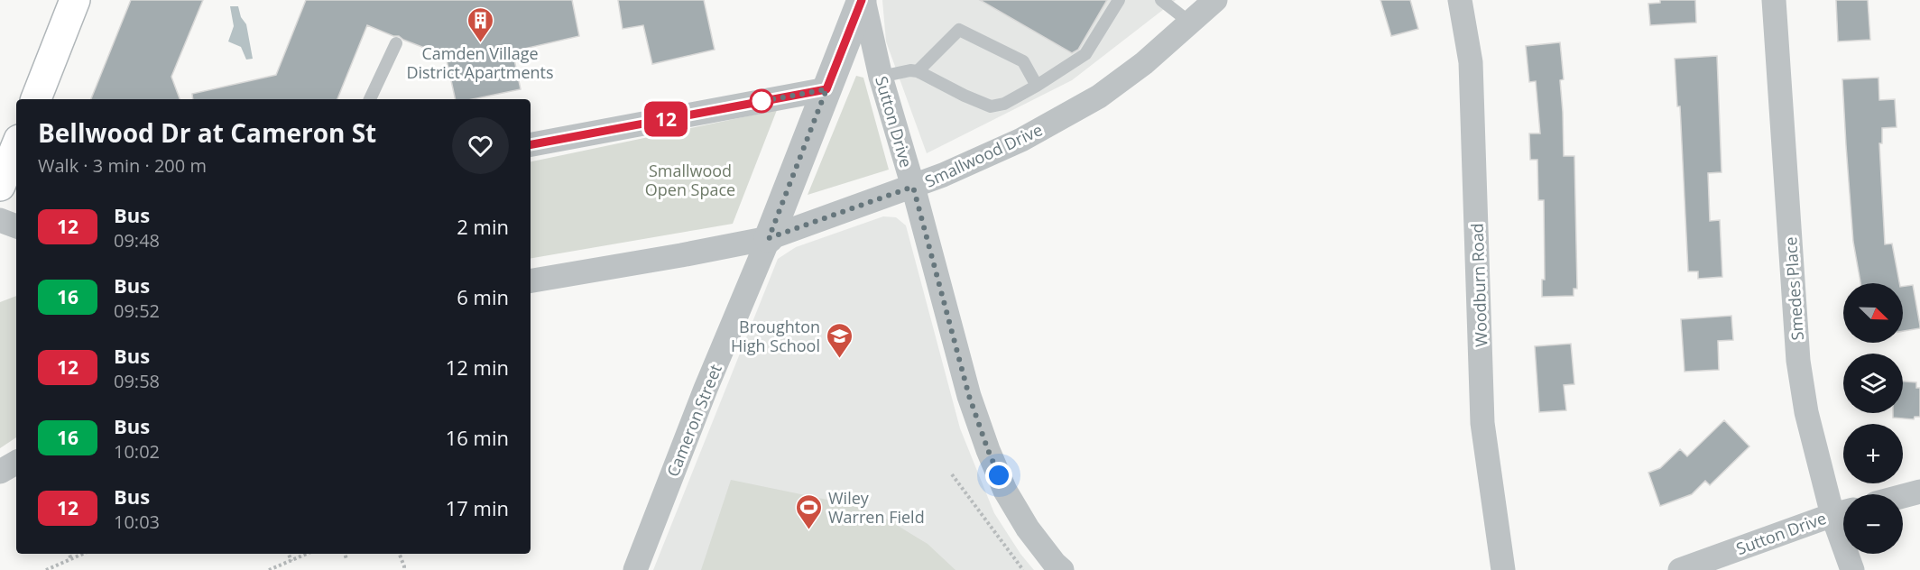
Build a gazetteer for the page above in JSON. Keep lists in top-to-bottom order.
{
  "streets": {
    "street": [
      "Sutton Drive",
      "Smallwood Drive",
      "Woodburn Road",
      "Smedes Place",
      "Cameron Street"
    ]
  },
  "crossings": [
    ["Sutton Drive", "Smallwood Drive"],
    ["Sutton Drive", "Smedes Place"],
    ["Sutton Drive", "Cameron Street"],
    ["Smallwood Drive", "Cameron Street"]
  ],
  "parks": ["Smallwood Open Space"],
  "places": {
    "building": ["Camden Village District Apartments"],
    "school or university": ["Broughton High School"],
    "sports": ["Wiley Warren Field"]
  },
  "lines": ["bus line 12"],
  "north": "bottom right",
  "page": {
    "on_map": "12",
    "heading": ["Bellwood Dr at Cameron St", "Walk · 3 min · 200 m"],
    "list": [
      {
        "mark": "12",
        "name": "Bus",
        "note": "09:48",
        "value": "2 min"
      },
      {
        "mark": "16",
        "name": "Bus",
        "note": "09:52",
        "value": "6 min"
      },
      {
        "mark": "12",
        "name": "Bus",
        "note": "09:58",
        "value": "12 min"
      },
      {
        "mark": "16",
        "name": "Bus",
        "note": "10:02",
        "value": "16 min"
      },
      {
        "mark": "12",
        "name": "Bus",
        "note": "10:03",
        "value": "17 min"
      }
    ],
    "map_buttons": ["+", "−"]
  }
}
